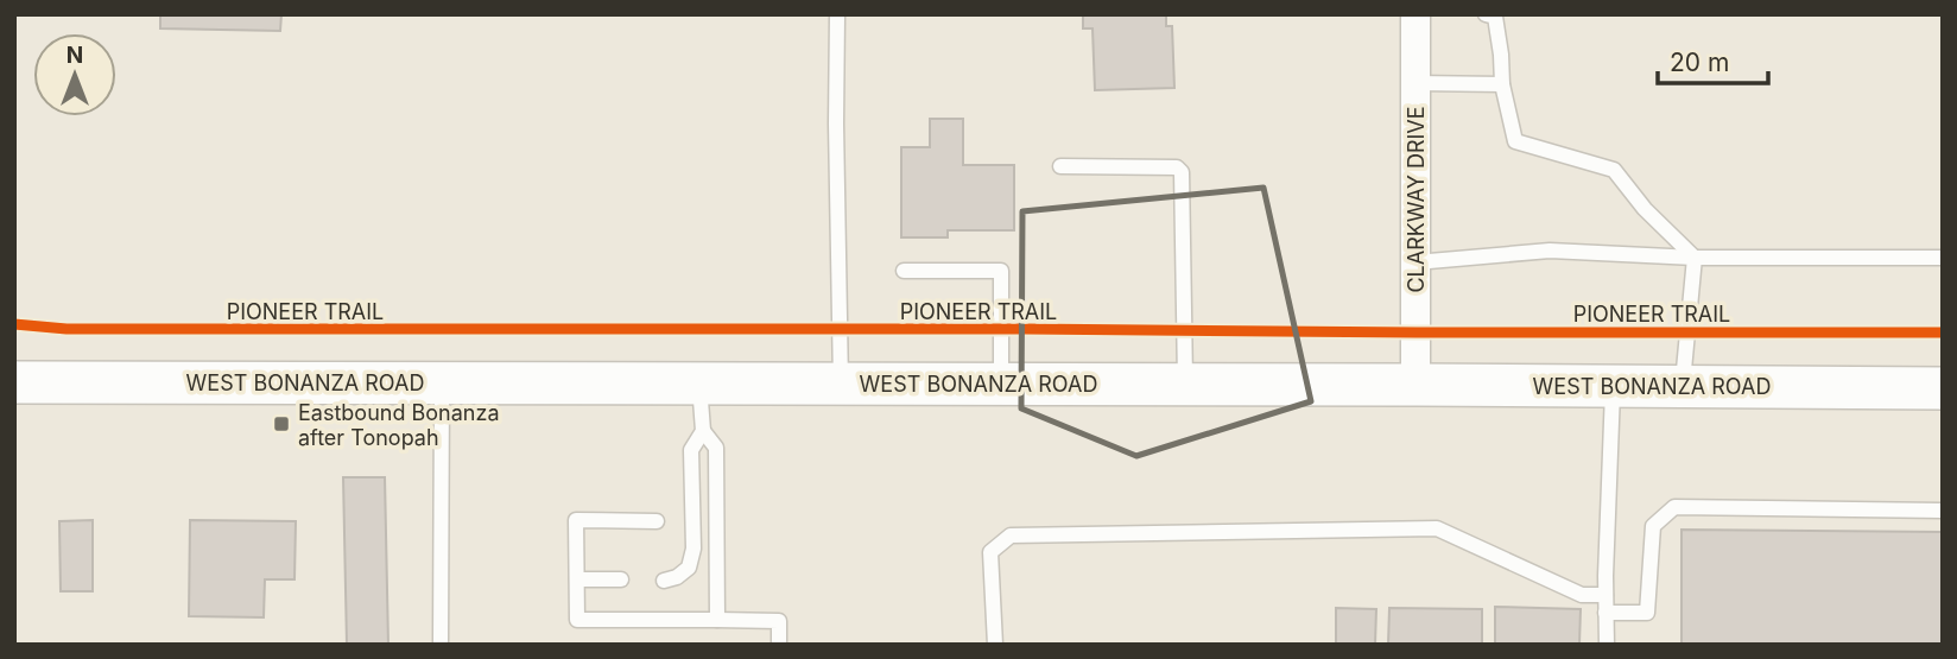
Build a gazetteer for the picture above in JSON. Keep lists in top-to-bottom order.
{
  "streets": {
    "main road": ["WEST BONANZA ROAD"],
    "street": ["CLARKWAY DRIVE"],
    "cycle path": ["PIONEER TRAIL"]
  },
  "crossings": [
    ["CLARKWAY DRIVE", "WEST BONANZA ROAD"]
  ],
  "places": {
    "transit": ["Eastbound Bonanza after Tonopah"]
  },
  "scale_bar": "20 m",
  "north": "top"
}
